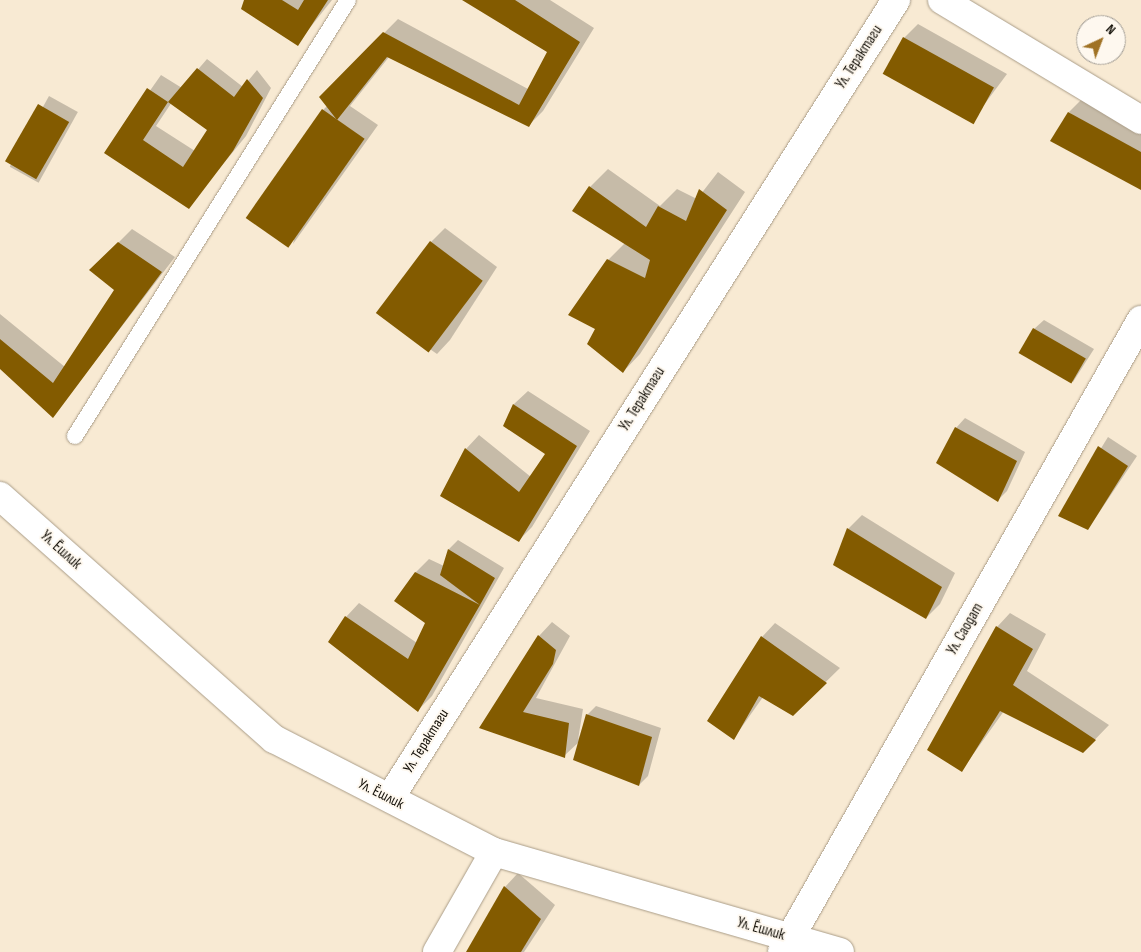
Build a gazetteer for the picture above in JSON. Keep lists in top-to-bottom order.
{
  "streets": {
    "street": ["Ул. Терактаги", "Ул. Ёшлик", "Ул. Саодат"]
  },
  "crossings": [
    ["Ул. Терактаги", "Ул. Ёшлик"],
    ["Ул. Ёшлик", "Ул. Саодат"]
  ],
  "north": "top right"
}
